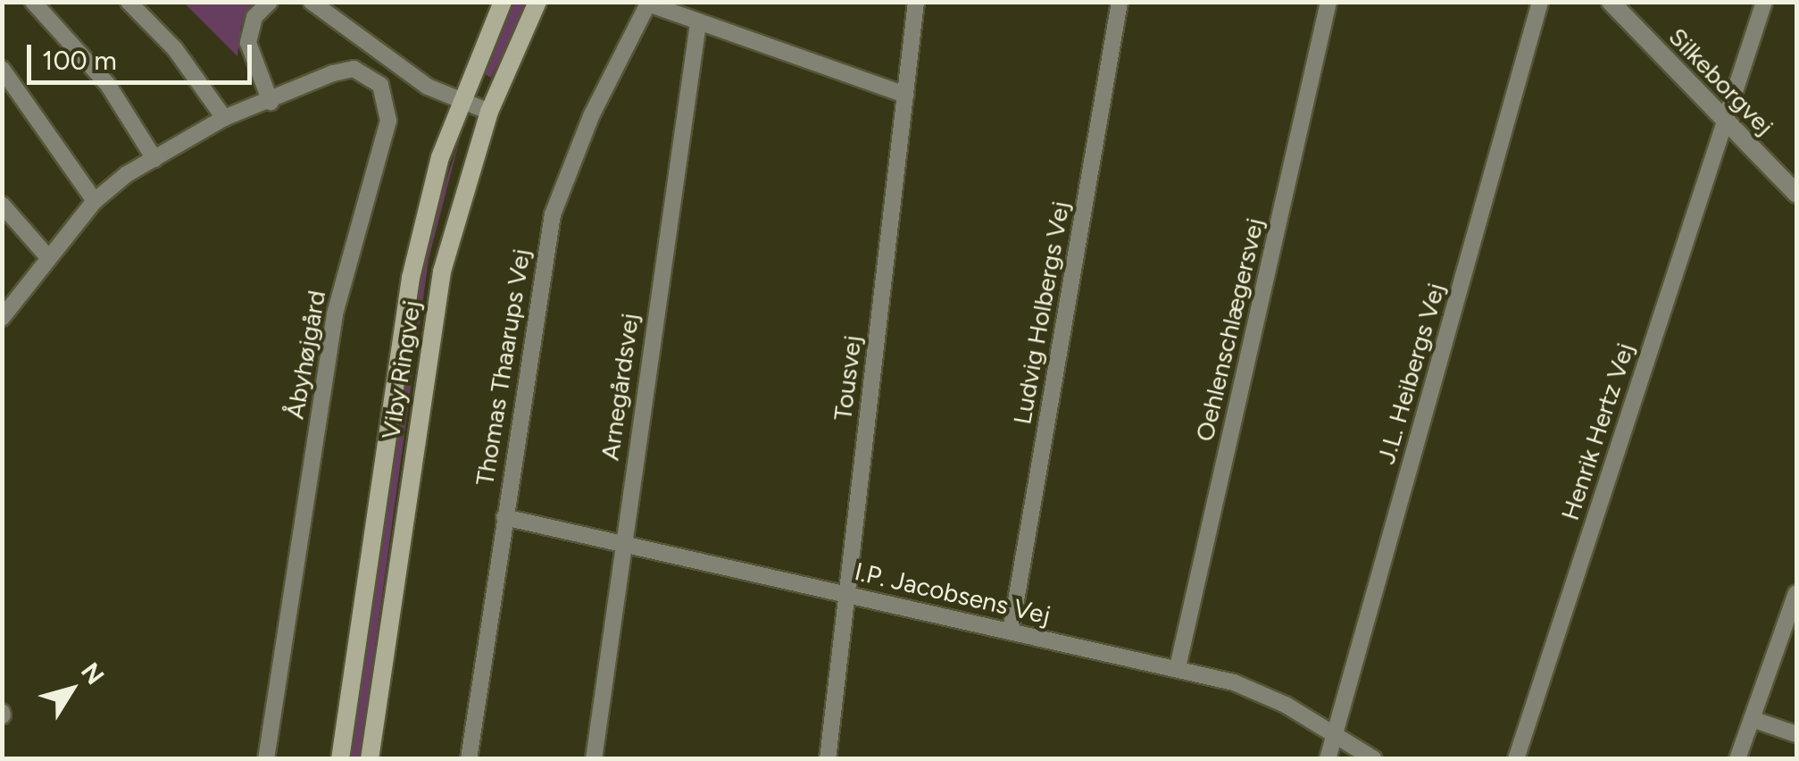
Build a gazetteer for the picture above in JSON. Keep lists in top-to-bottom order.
{
  "streets": {
    "main road": ["Viby Ringvej"],
    "street": [
      "Silkeborgvej",
      "Ludvig Holbergs Vej",
      "Oehlenschlægersvej",
      "Åbyhøjgård",
      "Thomas Thaarups Vej",
      "J.L. Heibergs Vej",
      "Tousvej",
      "Arnegårdsvej",
      "Henrik Hertz Vej",
      "I.P. Jacobsens Vej"
    ]
  },
  "crossings": [
    ["Silkeborgvej", "Henrik Hertz Vej"],
    ["Ludvig Holbergs Vej", "I.P. Jacobsens Vej"],
    ["Oehlenschlægersvej", "I.P. Jacobsens Vej"],
    ["Thomas Thaarups Vej", "I.P. Jacobsens Vej"],
    ["J.L. Heibergs Vej", "I.P. Jacobsens Vej"],
    ["Tousvej", "I.P. Jacobsens Vej"],
    ["Arnegårdsvej", "I.P. Jacobsens Vej"]
  ],
  "scale_bar": "100 m",
  "north": "top right"
}
